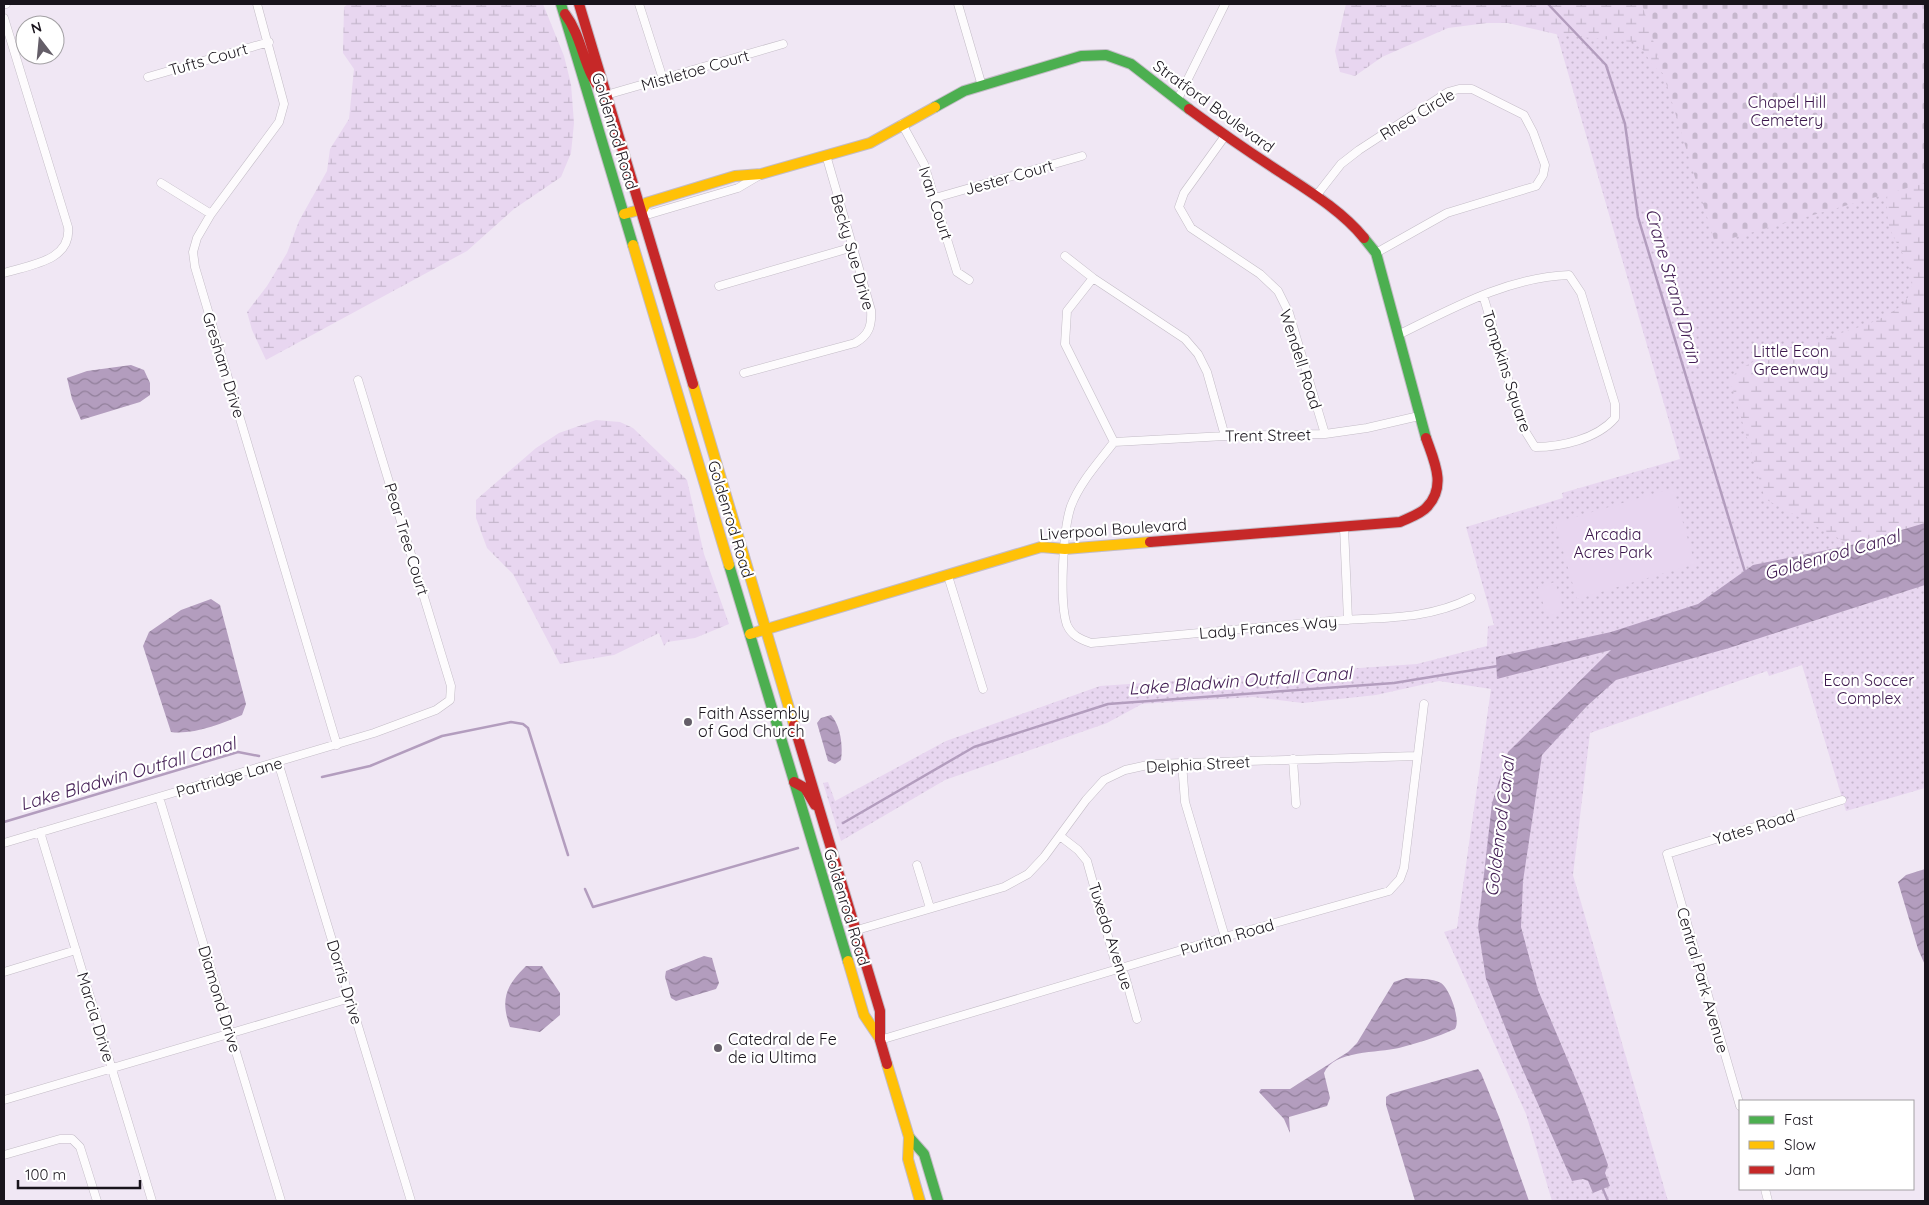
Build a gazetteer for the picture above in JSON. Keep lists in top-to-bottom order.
{
  "streets": {
    "main road": ["Stratford Boulevard", "Goldenrod Road", "Liverpool Boulevard"],
    "street": [
      "Tufts Court",
      "Mistletoe Court",
      "Rhea Circle",
      "Jester Court",
      "Ivan Court",
      "Becky Sue Drive",
      "Wendell Road",
      "Gresham Drive",
      "Tompkins Square",
      "Trent Street",
      "Pear Tree Court",
      "Lady Frances Way",
      "Delphia Street",
      "Partridge Lane",
      "Yates Road",
      "Tuxedo Avenue",
      "Puritan Road",
      "Central Park Avenue",
      "Dorris Drive",
      "Diamond Drive",
      "Marcia Drive"
    ]
  },
  "crossings": [
    ["Tufts Court", "Gresham Drive"],
    ["Mistletoe Court", "Goldenrod Road"],
    ["Stratford Boulevard", "Rhea Circle"],
    ["Stratford Boulevard", "Goldenrod Road"],
    ["Stratford Boulevard", "Ivan Court"],
    ["Stratford Boulevard", "Becky Sue Drive"],
    ["Stratford Boulevard", "Wendell Road"],
    ["Stratford Boulevard", "Tompkins Square"],
    ["Stratford Boulevard", "Trent Street"],
    ["Stratford Boulevard", "Liverpool Boulevard"],
    ["Goldenrod Road", "Liverpool Boulevard"],
    ["Goldenrod Road", "Delphia Street"],
    ["Goldenrod Road", "Puritan Road"],
    ["Jester Court", "Ivan Court"],
    ["Wendell Road", "Trent Street"],
    ["Gresham Drive", "Partridge Lane"],
    ["Liverpool Boulevard", "Lady Frances Way"],
    ["Pear Tree Court", "Partridge Lane"],
    ["Delphia Street", "Tuxedo Avenue"],
    ["Delphia Street", "Puritan Road"],
    ["Partridge Lane", "Dorris Drive"],
    ["Partridge Lane", "Diamond Drive"],
    ["Partridge Lane", "Marcia Drive"],
    ["Yates Road", "Central Park Avenue"],
    ["Tuxedo Avenue", "Puritan Road"]
  ],
  "water": ["Crane Strand Drain", "Goldenrod Canal", "Lake Bladwin Outfall Canal"],
  "parks": [
    "Chapel Hill Cemetery",
    "Little Econ Greenway",
    "Arcadia Acres Park",
    "Econ Soccer Complex"
  ],
  "places": ["Faith Assembly of God Church", "Catedral de Fe de ia Ultima"],
  "legend": ["Fast", "Slow", "Jam"],
  "scale_bar": "100 m",
  "north": "top"
}
